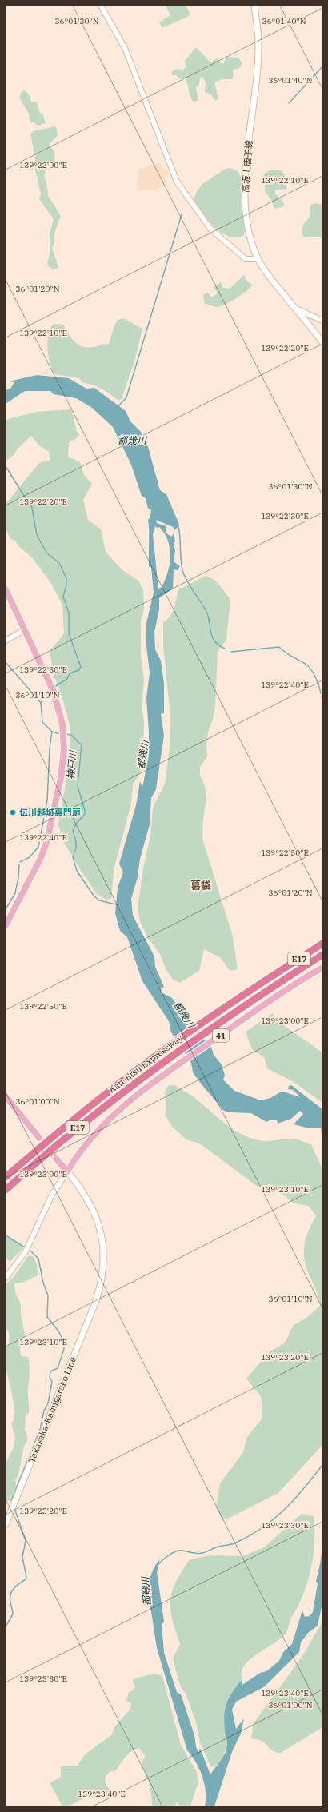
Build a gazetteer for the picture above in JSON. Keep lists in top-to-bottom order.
{
  "streets": {
    "highway": ["E17", "Kan-Etsu Expressway"],
    "main road": ["高坂上唐子線", "41", "Takasaka-Kamigarako Line"]
  },
  "crossings": [
    ["41", "Takasaka-Kamigarako Line"]
  ],
  "districts": ["葛袋"],
  "water": ["都幾川", "神戸川"],
  "places": ["伝川越城裏門扉"],
  "coordinates": [
    "36°01'30\"N",
    "36°01'40\"N",
    "139°22'00\"E",
    "139°22'10\"E",
    "36°01'20\"N",
    "139°22'20\"E",
    "139°22'30\"E",
    "139°22'40\"E",
    "36°01'10\"N",
    "139°22'50\"E",
    "139°23'00\"E",
    "36°01'00\"N",
    "139°23'10\"E",
    "139°23'20\"E",
    "139°23'30\"E",
    "139°23'40\"E"
  ]
}
